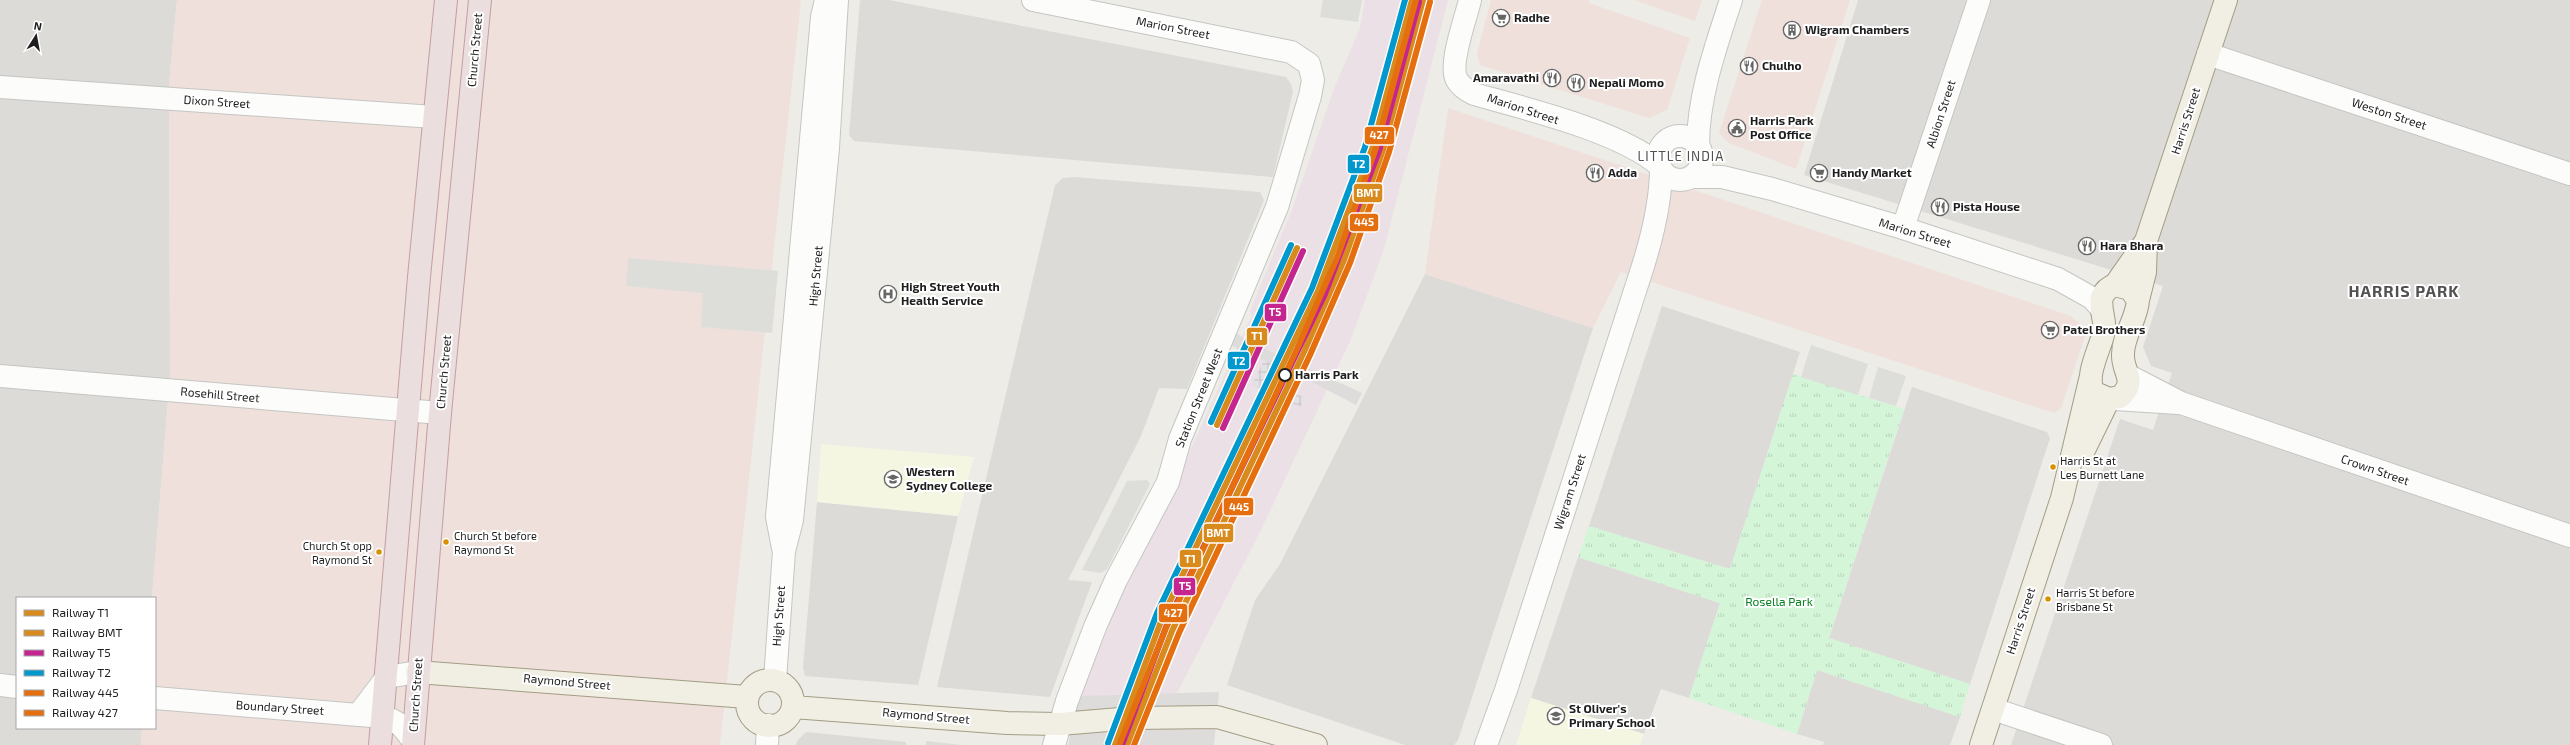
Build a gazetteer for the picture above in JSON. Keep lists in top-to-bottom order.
{
  "streets": {
    "highway": ["Church Street"],
    "main road": ["Harris Street", "Raymond Street"],
    "street": [
      "Marion Street",
      "Dixon Street",
      "Albion Street",
      "Weston Street",
      "High Street",
      "Rosehill Street",
      "Station Street West",
      "Crown Street",
      "Wigram Street",
      "Boundary Street"
    ]
  },
  "crossings": [
    ["Marion Street", "Albion Street"],
    ["Marion Street", "Harris Street"],
    ["Marion Street", "Station Street West"],
    ["Marion Street", "Wigram Street"],
    ["Church Street", "Rosehill Street"],
    ["Church Street", "Raymond Street"],
    ["Church Street", "Boundary Street"],
    ["Weston Street", "Harris Street"],
    ["Harris Street", "Crown Street"],
    ["High Street", "Raymond Street"],
    ["Station Street West", "Raymond Street"]
  ],
  "districts": ["LITTLE INDIA", "HARRIS PARK"],
  "parks": ["Rosella Park"],
  "places": {
    "supermarket": ["Radhe", "Handy Market", "Patel Brothers"],
    "building": ["Wigram Chambers"],
    "restaurant": [
      "Chulho",
      "Amaravathi",
      "Nepali Momo",
      "Adda",
      "Pista House",
      "Hara Bhara"
    ],
    "public building": ["Harris Park Post Office"],
    "hospital": ["High Street Youth Health Service"],
    "other": [
      "Harris Park",
      "Harris St at Les Burnett Lane",
      "Church St before Raymond St",
      "Church St opp Raymond St",
      "Harris St before Brisbane St"
    ],
    "school or university": ["Western Sydney College", "St Oliver's Primary School"]
  },
  "lines": [
    "rail line T1",
    "rail line BMT",
    "rail line T2",
    "rail line 427",
    "rail line T5",
    "rail line 445"
  ],
  "legend": [
    "Railway T1",
    "Railway BMT",
    "Railway T5",
    "Railway T2",
    "Railway 445",
    "Railway 427"
  ],
  "north": "top"
}
